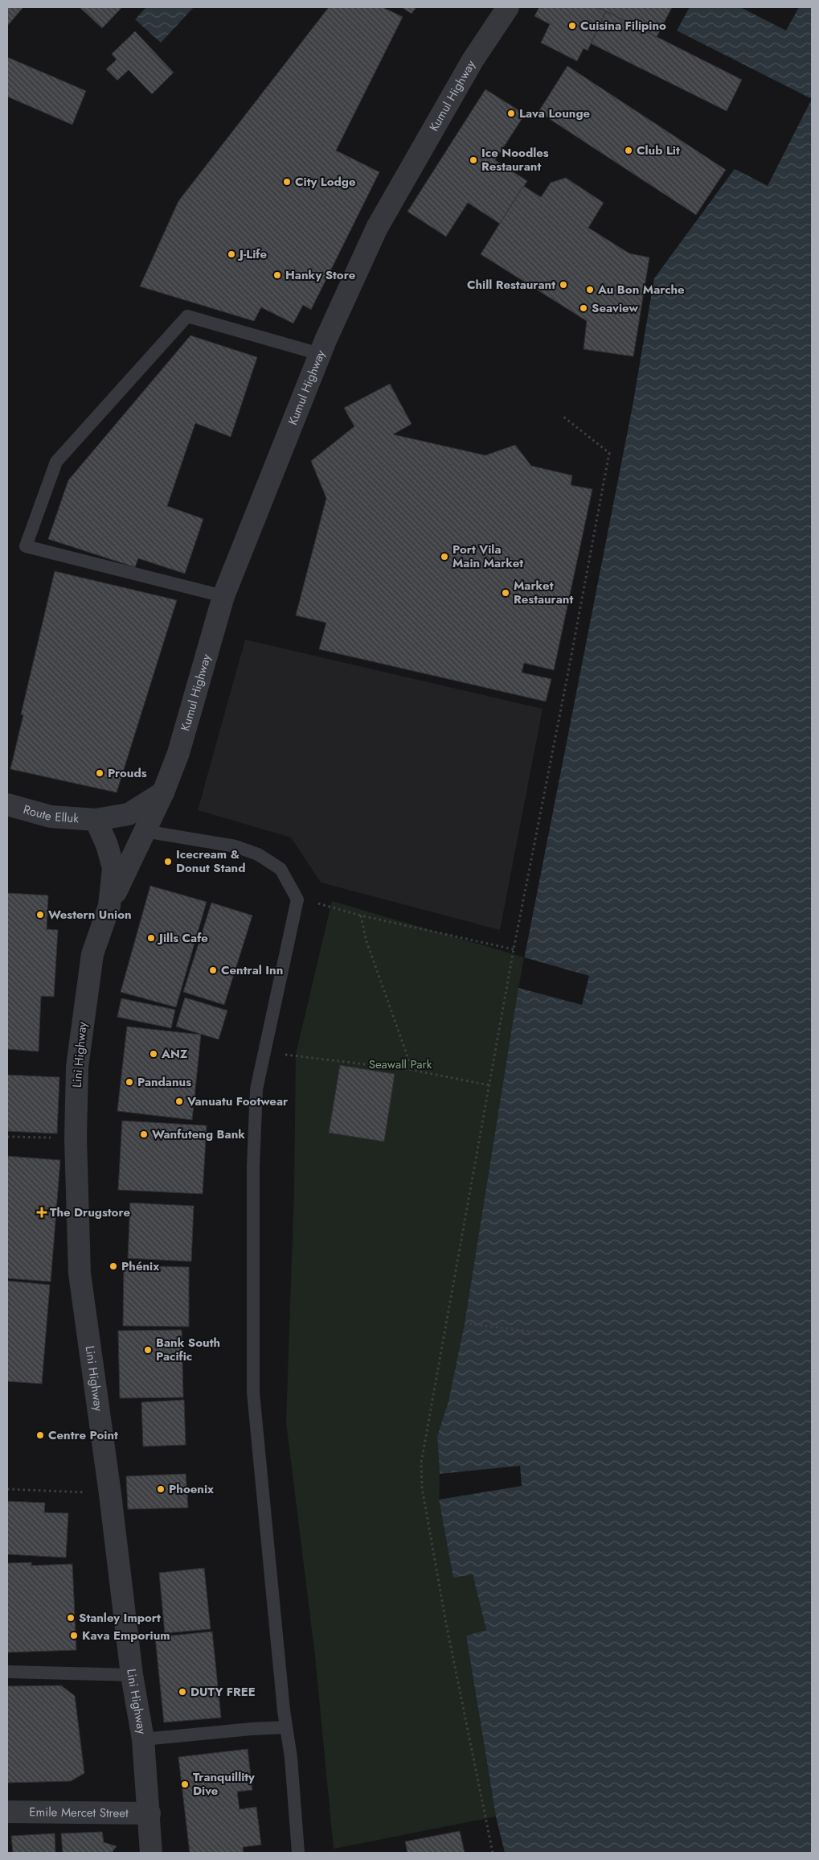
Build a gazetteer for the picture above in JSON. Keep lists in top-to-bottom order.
{
  "streets": {
    "street": [
      "Kumul Highway",
      "Route Elluk",
      "Lini Highway",
      "Emile Mercet Street"
    ]
  },
  "crossings": [
    ["Kumul Highway", "Route Elluk"],
    ["Kumul Highway", "Lini Highway"],
    ["Route Elluk", "Lini Highway"],
    ["Lini Highway", "Emile Mercet Street"]
  ],
  "parks": ["Seawall Park"],
  "places": {
    "other": [
      "Cuisina Filipino",
      "Lava Lounge",
      "Club Lit",
      "Ice Noodles Restaurant",
      "City Lodge",
      "J-Life",
      "Hanky Store",
      "Chill Restaurant",
      "Au Bon Marche",
      "Seaview",
      "Port Vila Main Market",
      "Market Restaurant",
      "Prouds",
      "Icecream & Donut Stand",
      "Western Union",
      "Jills Cafe",
      "Central Inn",
      "ANZ",
      "Pandanus",
      "Vanuatu Footwear",
      "Wanfuteng Bank",
      "Phénix",
      "Bank South Pacific",
      "Centre Point",
      "Phoenix",
      "Stanley Import",
      "Kava Emporium",
      "DUTY FREE",
      "Tranquillity Dive"
    ],
    "health": ["The Drugstore"]
  }
}
